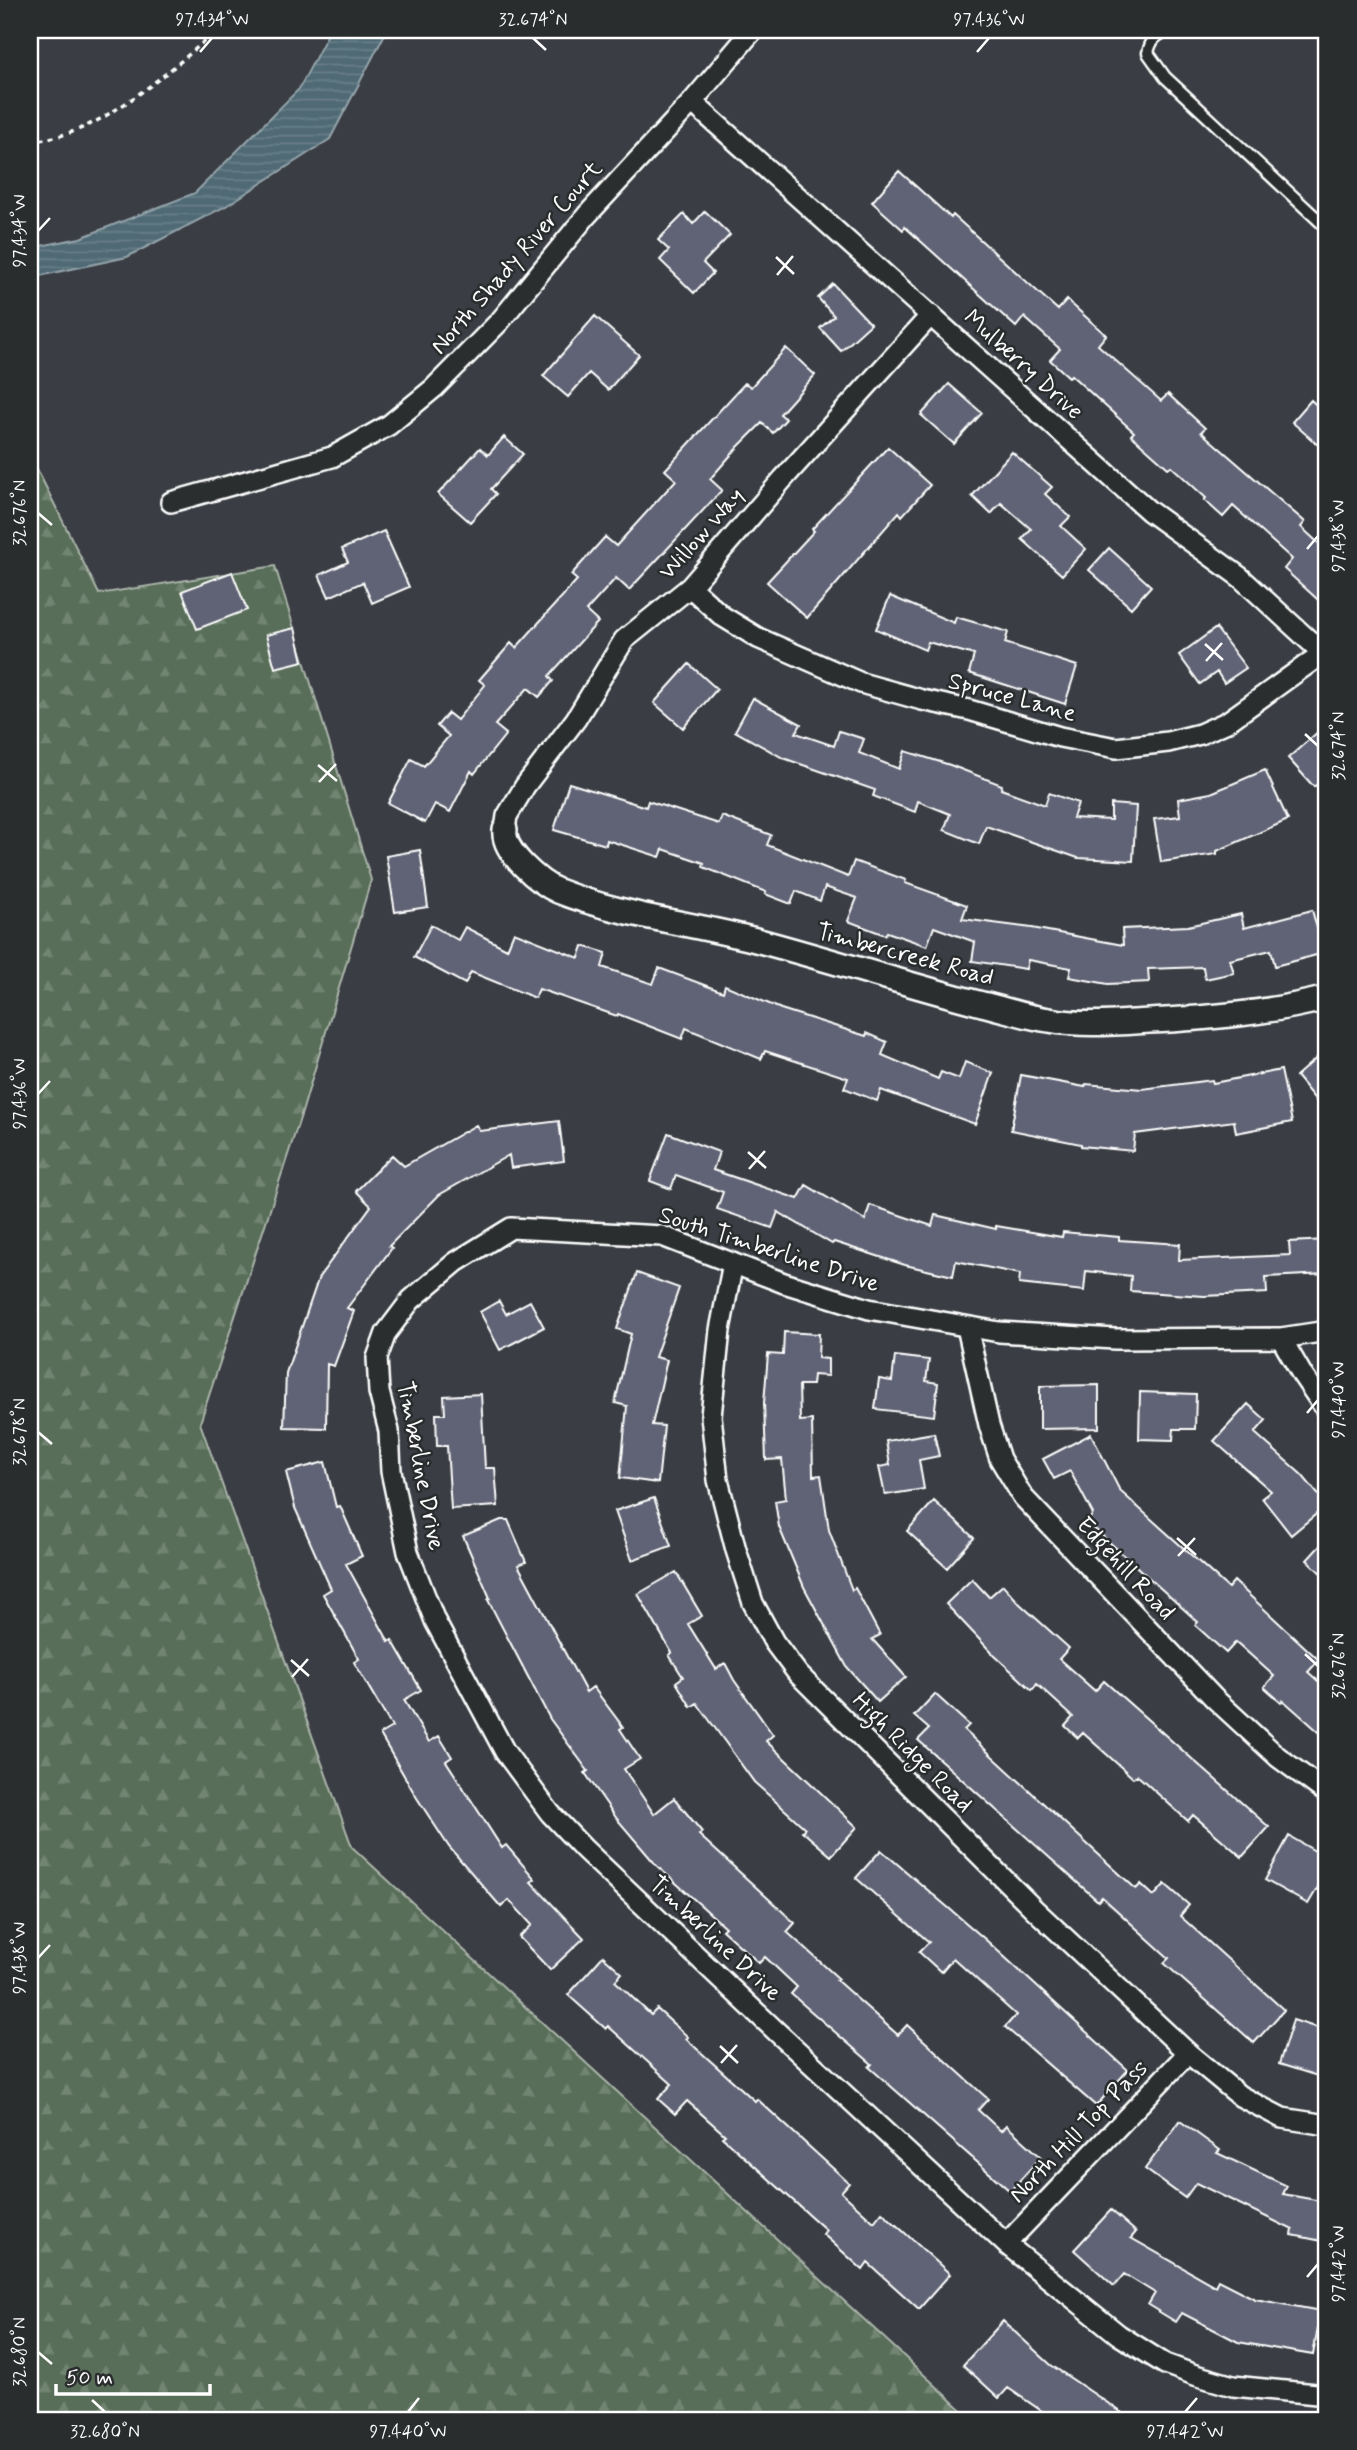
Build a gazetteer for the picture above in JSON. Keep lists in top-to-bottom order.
{
  "streets": {
    "street": [
      "North Shady River Court",
      "Mulberry Drive",
      "Willow Way",
      "Spruce Lane",
      "Timbercreek Road",
      "South Timberline Drive",
      "Timberline Drive",
      "Edgehill Road",
      "High Ridge Road",
      "North Hill Top Pass"
    ]
  },
  "crossings": [
    ["North Shady River Court", "Mulberry Drive"],
    ["Mulberry Drive", "Willow Way"],
    ["Mulberry Drive", "Spruce Lane"],
    ["Willow Way", "Spruce Lane"],
    ["Willow Way", "Timbercreek Road"],
    ["South Timberline Drive", "Timberline Drive"],
    ["South Timberline Drive", "Edgehill Road"],
    ["South Timberline Drive", "High Ridge Road"],
    ["Timberline Drive", "North Hill Top Pass"],
    ["High Ridge Road", "North Hill Top Pass"]
  ],
  "scale_bar": "50 m",
  "coordinates": [
    "97.434°W",
    "32.674°N",
    "97.436°W",
    "32.676°N",
    "97.438°W",
    "97.440°W",
    "32.678°N",
    "97.442°W",
    "32.680°N"
  ]
}
